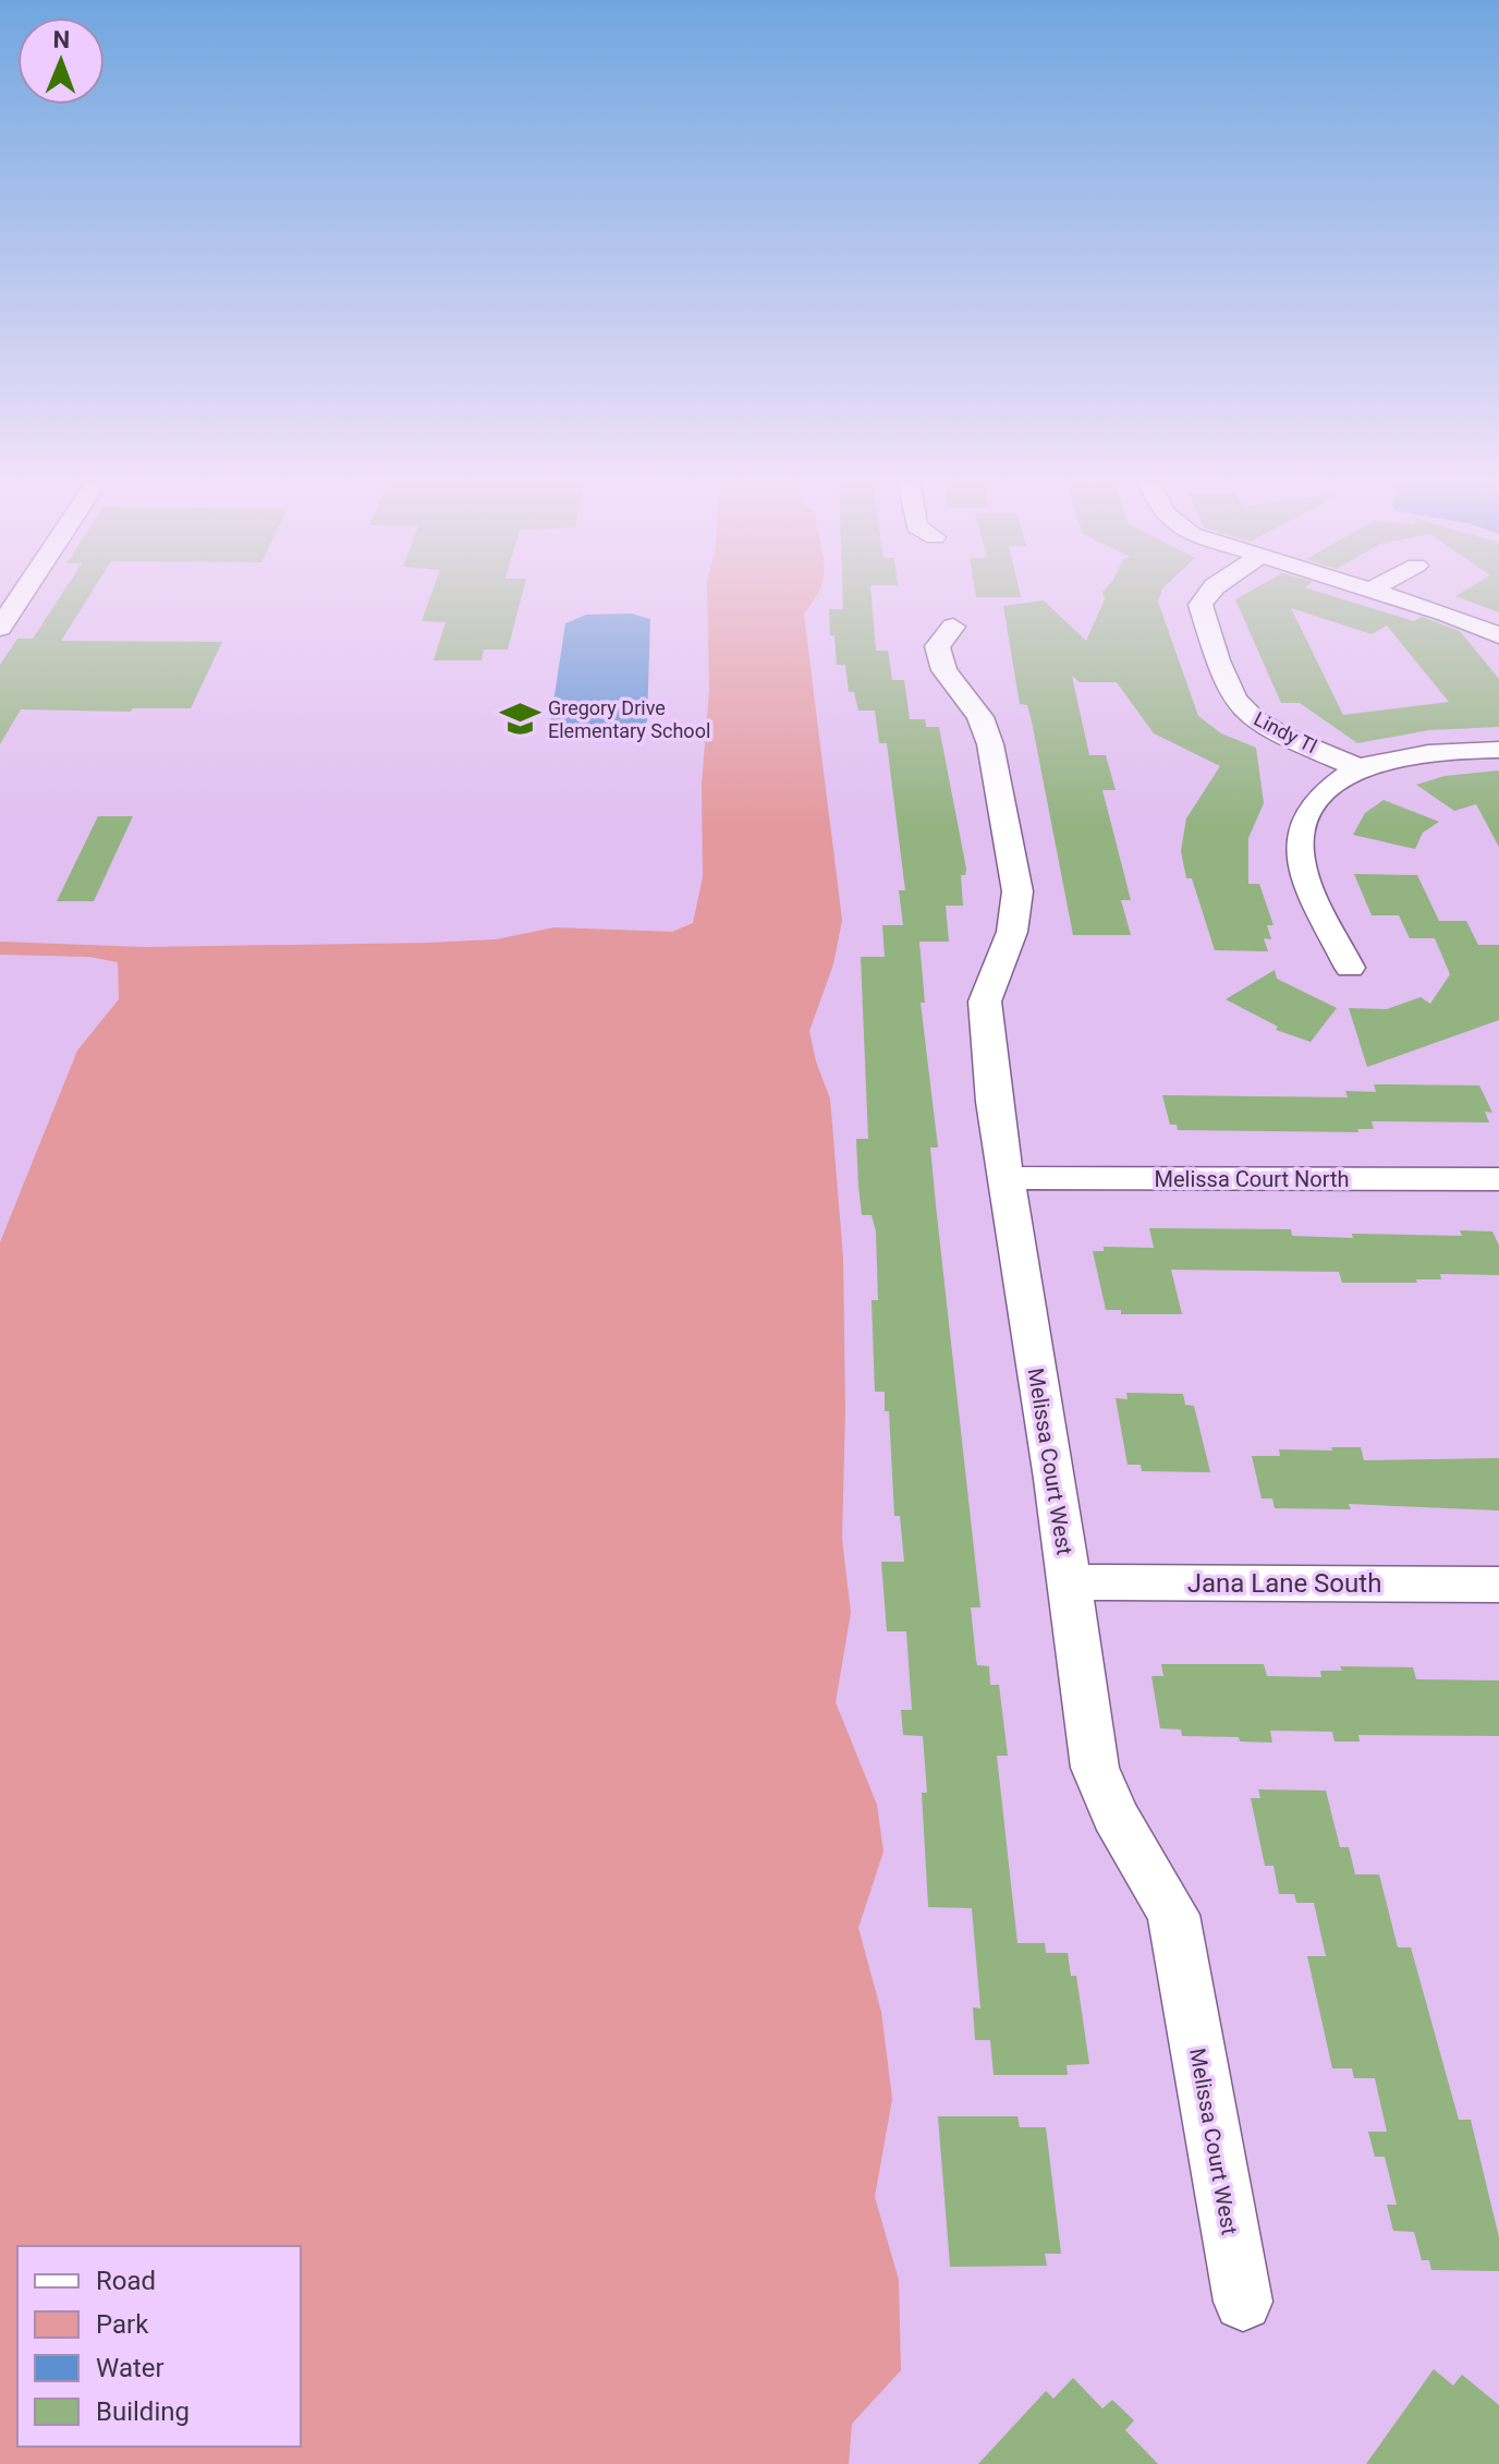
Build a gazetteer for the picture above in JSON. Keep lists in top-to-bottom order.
{
  "streets": {
    "street": [
      "Lindy Tl",
      "Melissa Court North",
      "Melissa Court West",
      "Jana Lane South"
    ]
  },
  "crossings": [
    ["Melissa Court North", "Melissa Court West"],
    ["Melissa Court West", "Jana Lane South"]
  ],
  "places": {
    "school or university": ["Gregory Drive Elementary School"]
  },
  "legend": [
    "Road",
    "Park",
    "Water",
    "Building"
  ],
  "north": "top"
}
